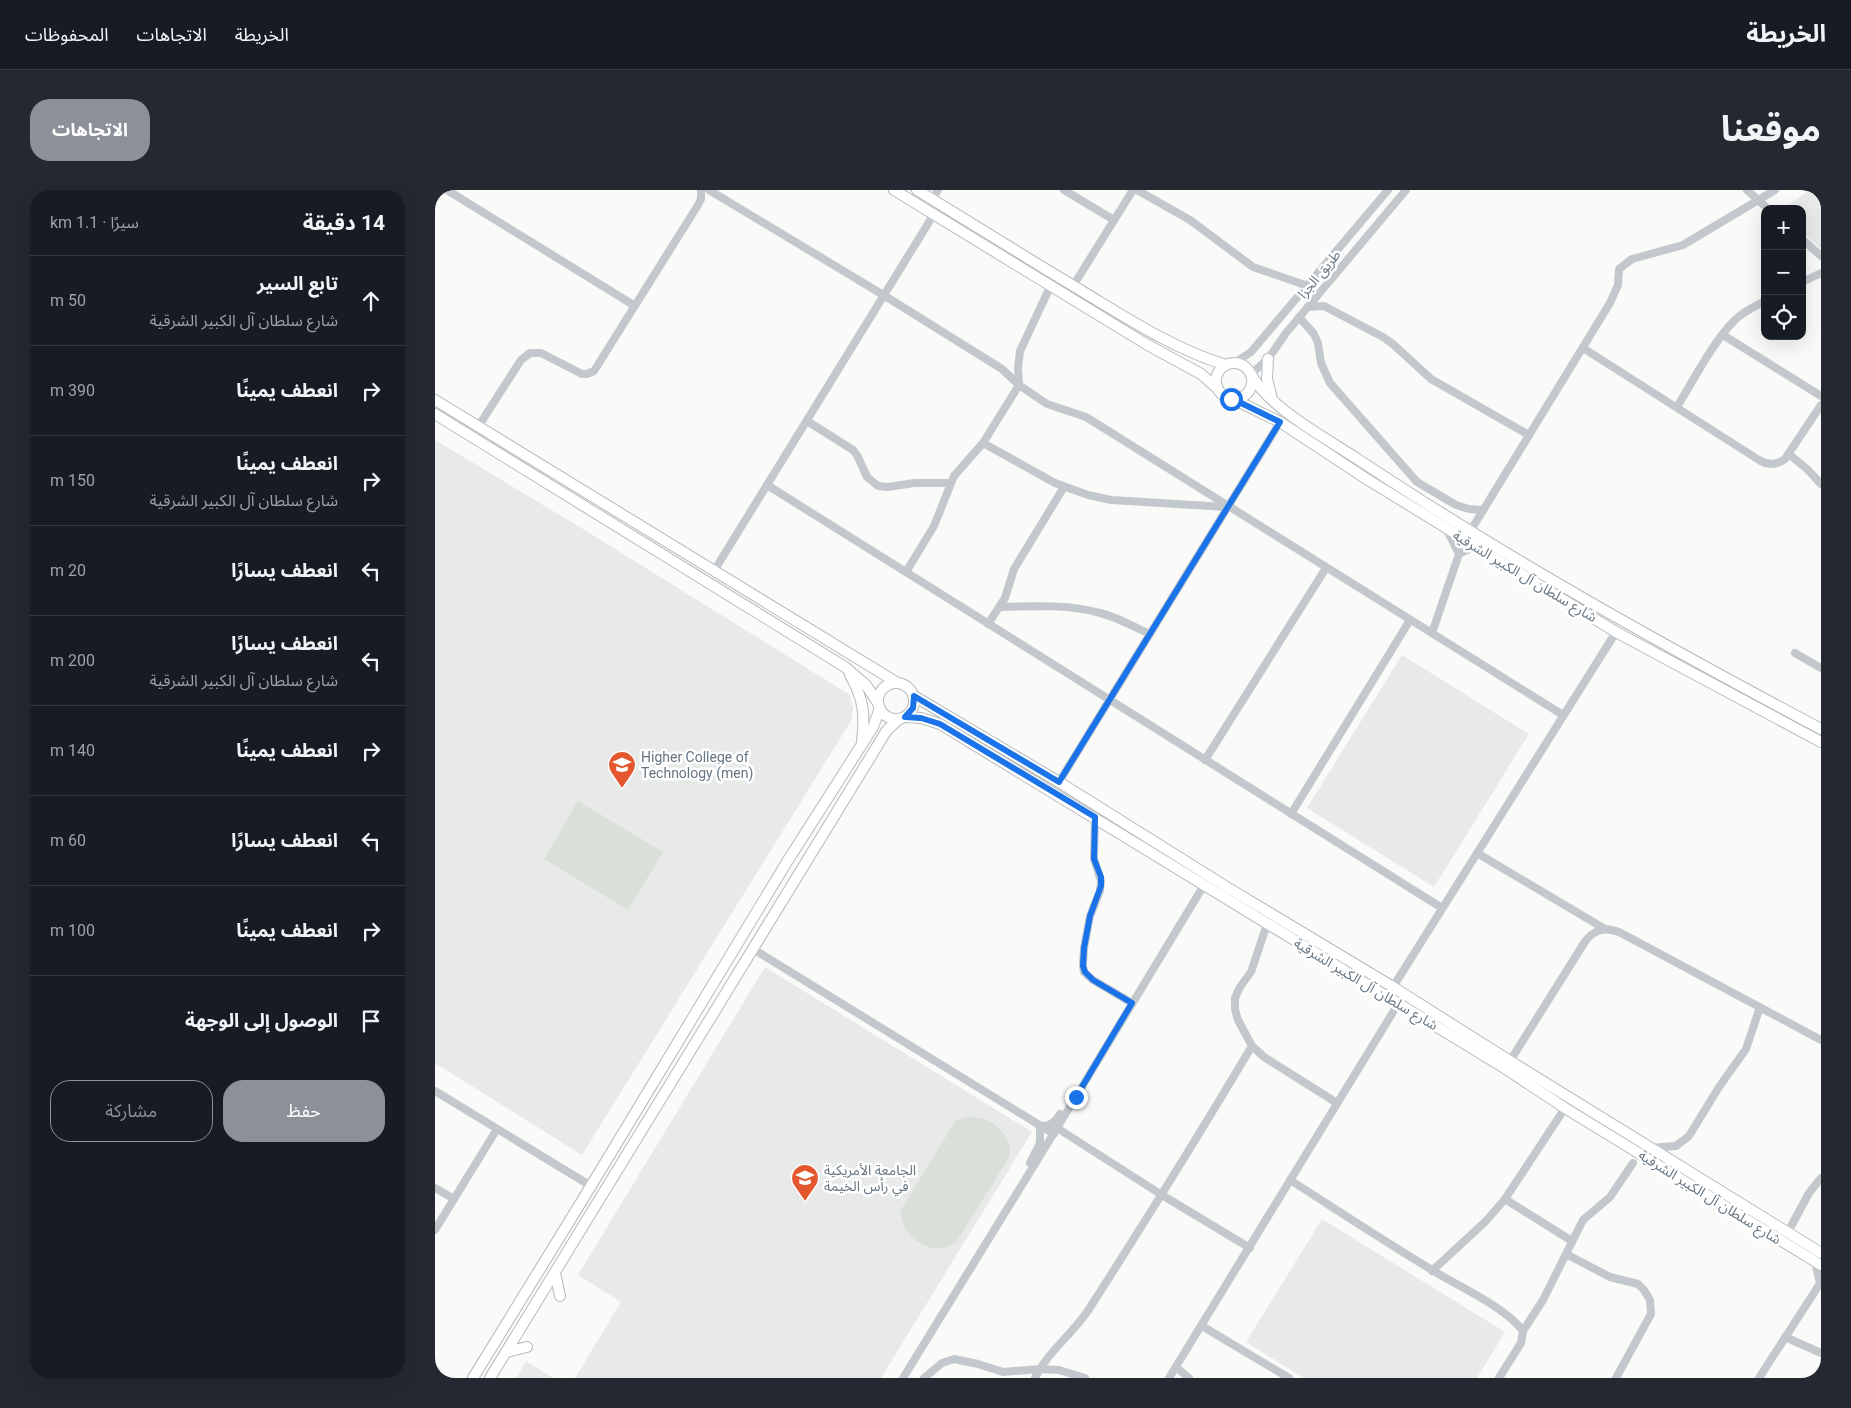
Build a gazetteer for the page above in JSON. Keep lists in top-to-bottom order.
{
  "streets": {
    "main road": ["شارع سلطان آل الكبير الشرقية"],
    "street": ["طريق الجزا"]
  },
  "crossings": [
    ["طريق الجزا", "شارع سلطان آل الكبير الشرقية"]
  ],
  "places": {
    "school or university": ["Higher College of Technology (men)", "الجامعة الأمريكية في رأس الخيمة"]
  },
  "page": {
    "header": "الخريطة",
    "nav": ["الخريطة", "الاتجاهات", "المحفوظات"],
    "title": "موقعنا",
    "buttons": [
      "الاتجاهات",
      ["حفظ", "مشاركة"]
    ],
    "heading": ["14 دقيقة", "سيرًا · 1.1 km"],
    "map_buttons": ["+", "−"],
    "list": [
      ["تابع السير", "شارع سلطان آل الكبير الشرقية", "50 m"],
      ["انعطف يمينًا", "390 m"],
      ["انعطف يمينًا", "شارع سلطان آل الكبير الشرقية", "150 m"],
      ["انعطف يسارًا", "20 m"],
      ["انعطف يسارًا", "شارع سلطان آل الكبير الشرقية", "200 m"],
      ["انعطف يمينًا", "140 m"],
      ["انعطف يسارًا", "60 m"],
      ["انعطف يمينًا", "100 m"],
      "الوصول إلى الوجهة"
    ]
  }
}
